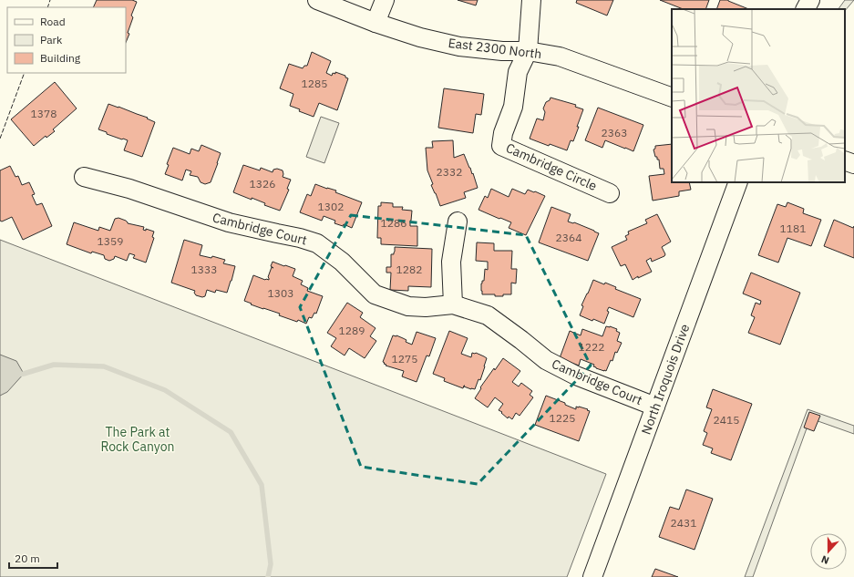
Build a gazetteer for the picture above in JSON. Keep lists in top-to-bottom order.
{
  "streets": {
    "street": [
      "East 2300 North",
      "Cambridge Circle",
      "Cambridge Court",
      "North Iroquois Drive"
    ]
  },
  "crossings": [
    ["East 2300 North", "Cambridge Circle"],
    ["Cambridge Court", "North Iroquois Drive"]
  ],
  "parks": ["The Park at Rock Canyon"],
  "house_numbers": [
    "1285",
    "1378",
    "2363",
    "2332",
    "1326",
    "1302",
    "1286",
    "1181",
    "2364",
    "1359",
    "1333",
    "1282",
    "1303",
    "1289",
    "1222",
    "1275",
    "1225",
    "2415",
    "2431"
  ],
  "legend": ["Road", "Park", "Building"],
  "scale_bar": "20 m",
  "north": "bottom"
}
